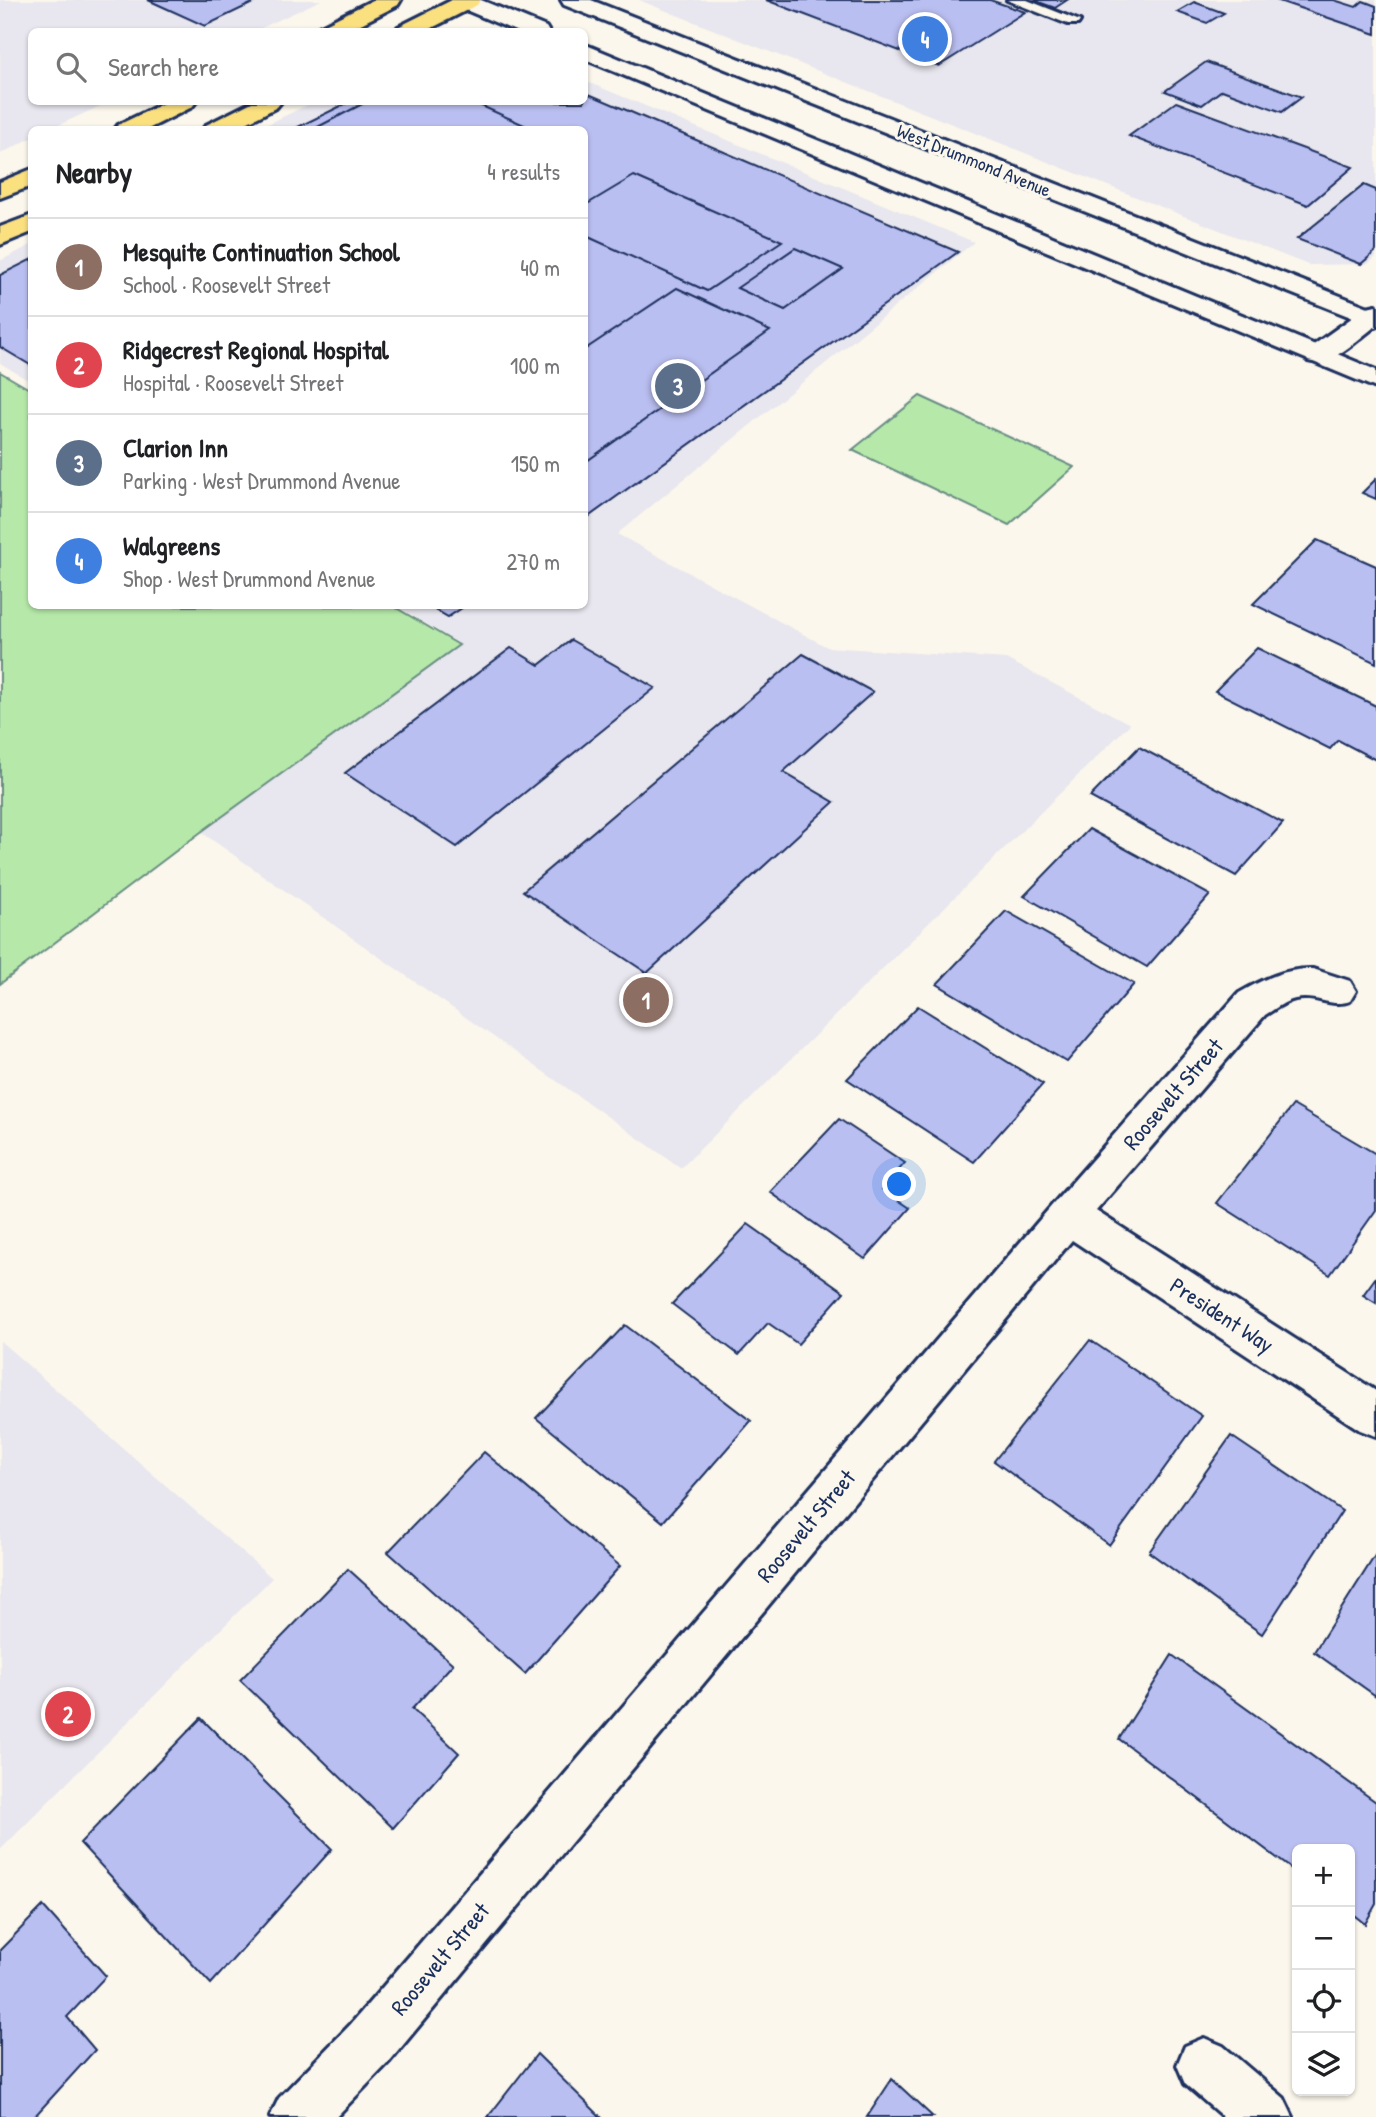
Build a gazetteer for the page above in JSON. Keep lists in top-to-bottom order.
{
  "streets": {
    "main road": ["West Drummond Avenue", "Roosevelt Street", "President Way"]
  },
  "crossings": [
    ["Roosevelt Street", "President Way"]
  ],
  "page": {
    "pins": [
      "4",
      "3",
      "1",
      "2"
    ],
    "search": "Search here",
    "heading": ["Nearby", "4 results"],
    "list": [
      {
        "mark": "1",
        "name": "Mesquite Continuation School",
        "note": "School · Roosevelt Street",
        "value": "40 m"
      },
      {
        "mark": "2",
        "name": "Ridgecrest Regional Hospital",
        "note": "Hospital · Roosevelt Street",
        "value": "100 m"
      },
      {
        "mark": "3",
        "name": "Clarion Inn",
        "note": "Parking · West Drummond Avenue",
        "value": "150 m"
      },
      {
        "mark": "4",
        "name": "Walgreens",
        "note": "Shop · West Drummond Avenue",
        "value": "270 m"
      }
    ],
    "map_buttons": ["+", "−"]
  }
}
